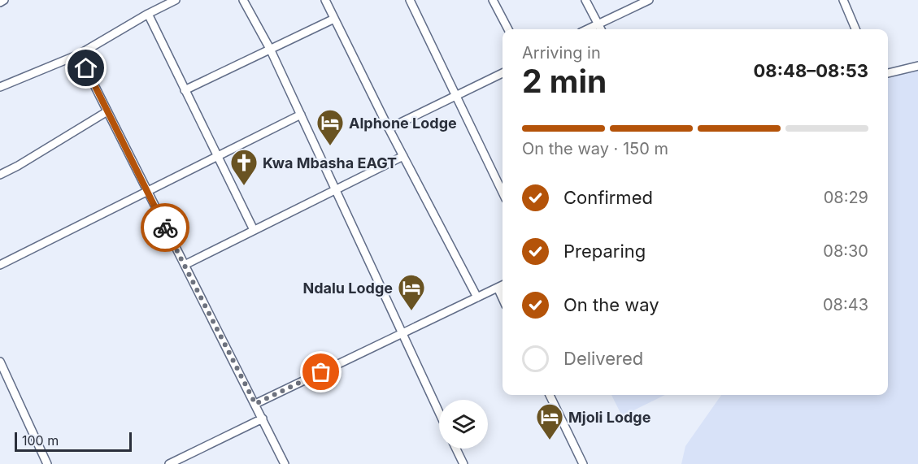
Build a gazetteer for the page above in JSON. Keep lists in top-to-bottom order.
{
  "places": {
    "hotel": ["Alphone Lodge", "Ndalu Lodge", "Mjoli Lodge"],
    "church": ["Kwa Mbasha EAGT"]
  },
  "scale_bar": "100 m",
  "page": {
    "heading": ["2 min", "Arriving in", "08:48–08:53"],
    "bar": "On the way · 150 m",
    "list": [
      ["Confirmed", "08:29"],
      ["Preparing", "08:30"],
      ["On the way", "08:43"],
      "Delivered"
    ],
    "scale": "100 m"
  }
}
